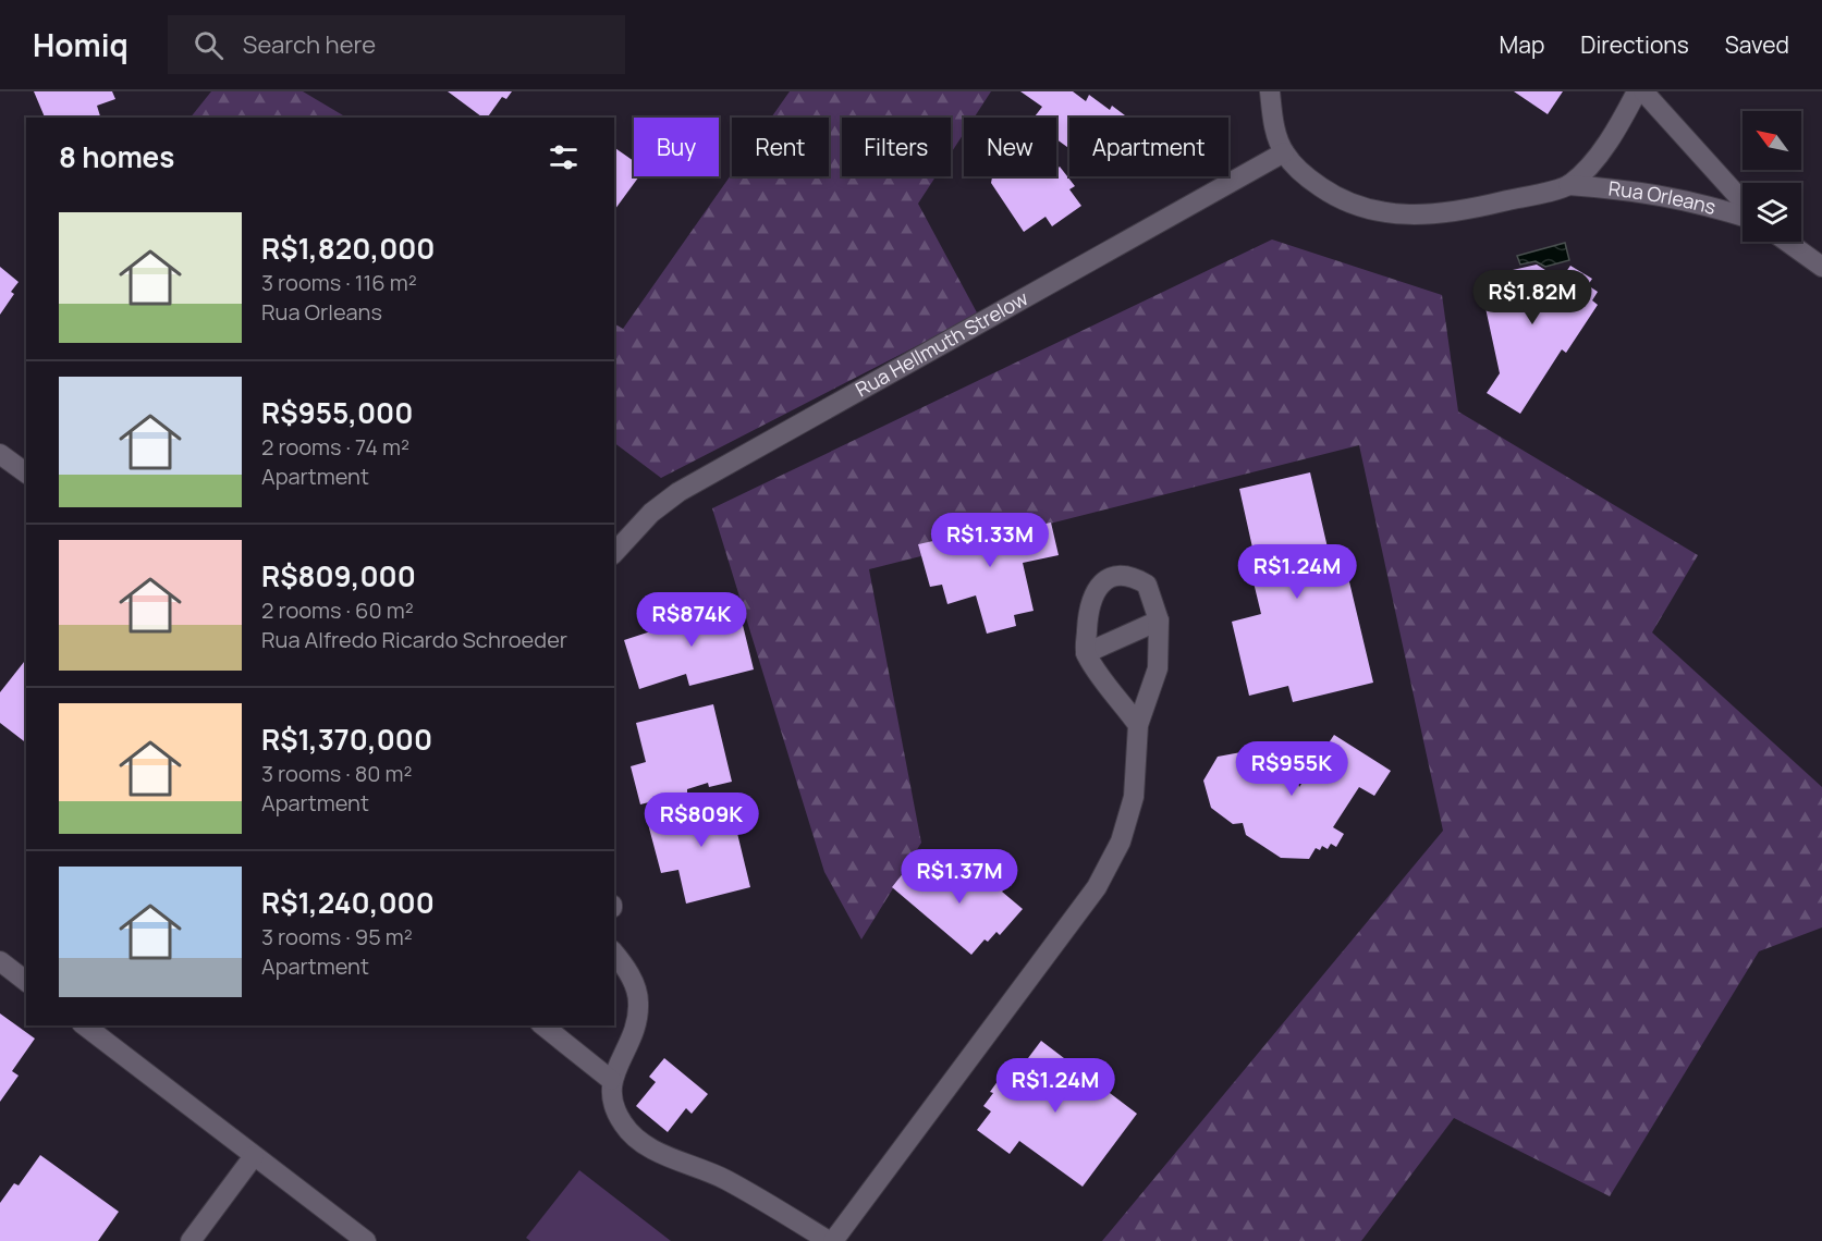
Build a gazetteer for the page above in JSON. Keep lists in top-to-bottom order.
{
  "streets": {
    "street": ["Rua Orleans", "Rua Hellmuth Strelow"]
  },
  "north": "top left",
  "page": {
    "header": "Homiq",
    "search": "Search here",
    "nav": ["Map", "Directions", "Saved"],
    "chip": [
      "Buy",
      "Rent",
      "Filters",
      "New",
      "Apartment"
    ],
    "heading": "8 homes",
    "list": [
      {
        "name": "R$1,820,000",
        "note": "3 rooms · 116 m² · Rua Orleans"
      },
      {
        "name": "R$955,000",
        "note": "2 rooms · 74 m² · Apartment"
      },
      {
        "name": "R$809,000",
        "note": "2 rooms · 60 m² · Rua Alfredo Ricardo Schroeder"
      },
      {
        "name": "R$1,370,000",
        "note": "3 rooms · 80 m² · Apartment"
      },
      {
        "name": "R$1,240,000",
        "note": "3 rooms · 95 m² · Apartment"
      }
    ],
    "price": [
      "R$1.82M",
      "R$1.33M",
      "R$1.24M",
      "R$874K",
      "R$955K",
      "R$809K",
      "R$1.37M",
      "R$1.24M"
    ]
  }
}
